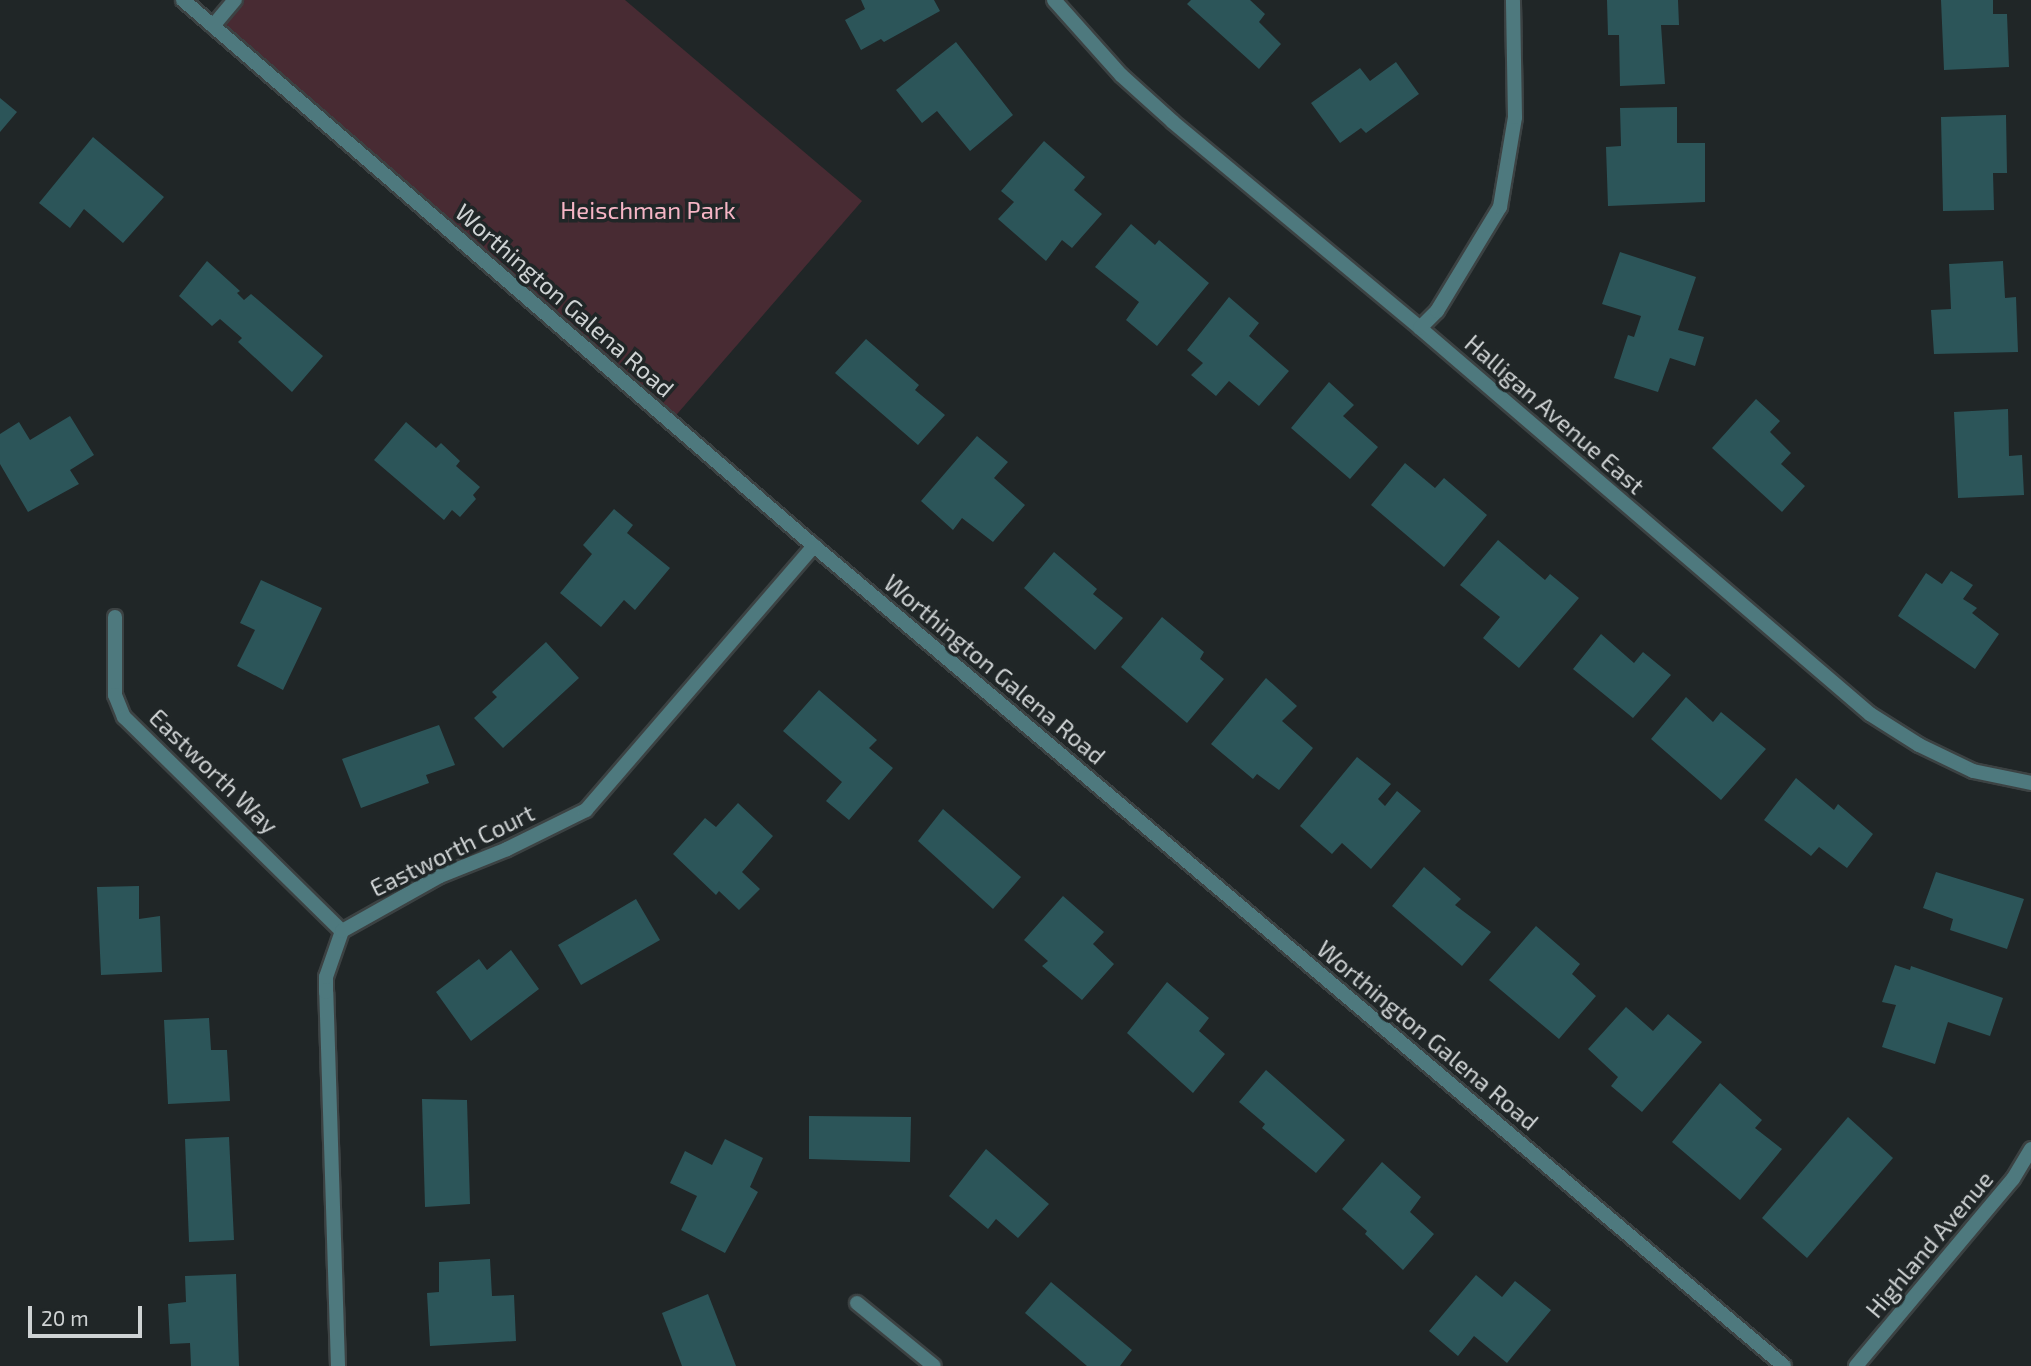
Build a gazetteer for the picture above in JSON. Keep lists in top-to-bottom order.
{
  "streets": {
    "street": [
      "Worthington Galena Road",
      "Halligan Avenue East",
      "Eastworth Way",
      "Eastworth Court",
      "Highland Avenue"
    ]
  },
  "crossings": [
    ["Worthington Galena Road", "Eastworth Court"],
    ["Eastworth Way", "Eastworth Court"]
  ],
  "parks": ["Heischman Park"],
  "scale_bar": "20 m"
}
